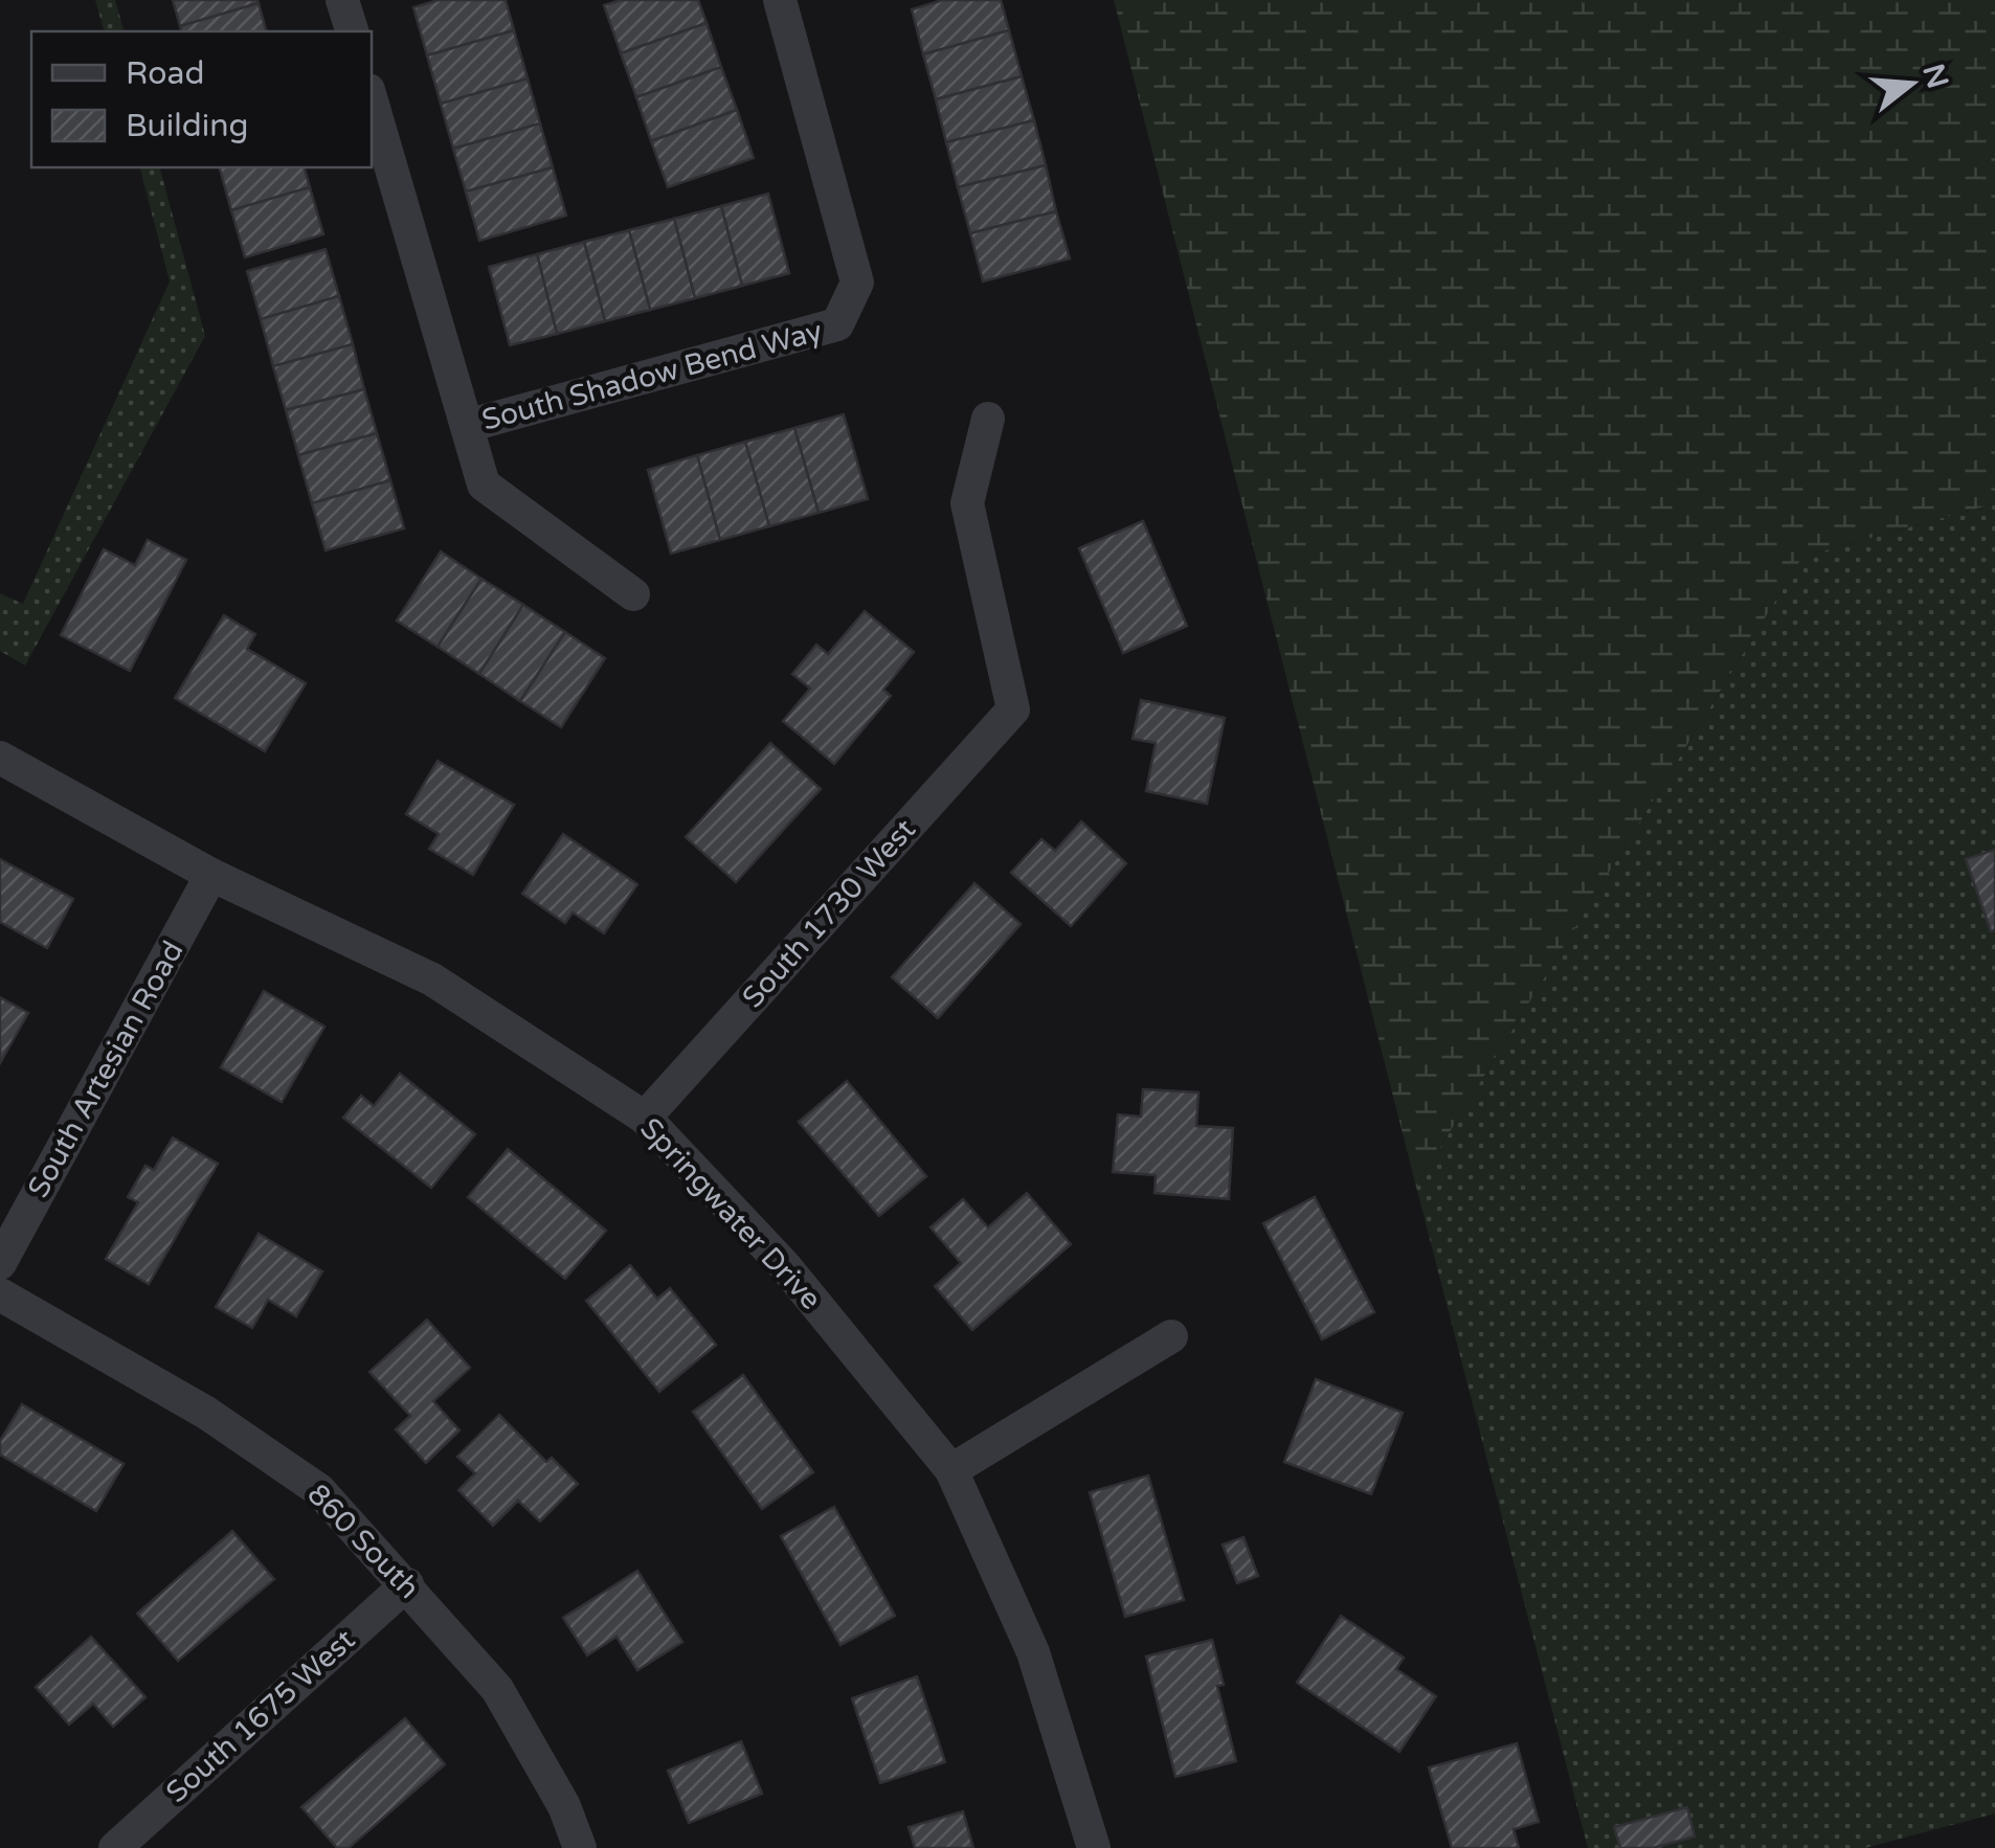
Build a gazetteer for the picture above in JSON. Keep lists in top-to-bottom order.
{
  "streets": {
    "street": [
      "South Shadow Bend Way",
      "South 1730 West",
      "South Artesian Road",
      "Springwater Drive",
      "860 South",
      "South 1675 West"
    ]
  },
  "crossings": [
    ["South 1730 West", "Springwater Drive"],
    ["South Artesian Road", "Springwater Drive"],
    ["860 South", "South 1675 West"]
  ],
  "legend": ["Road", "Building"],
  "north": "right"
}
